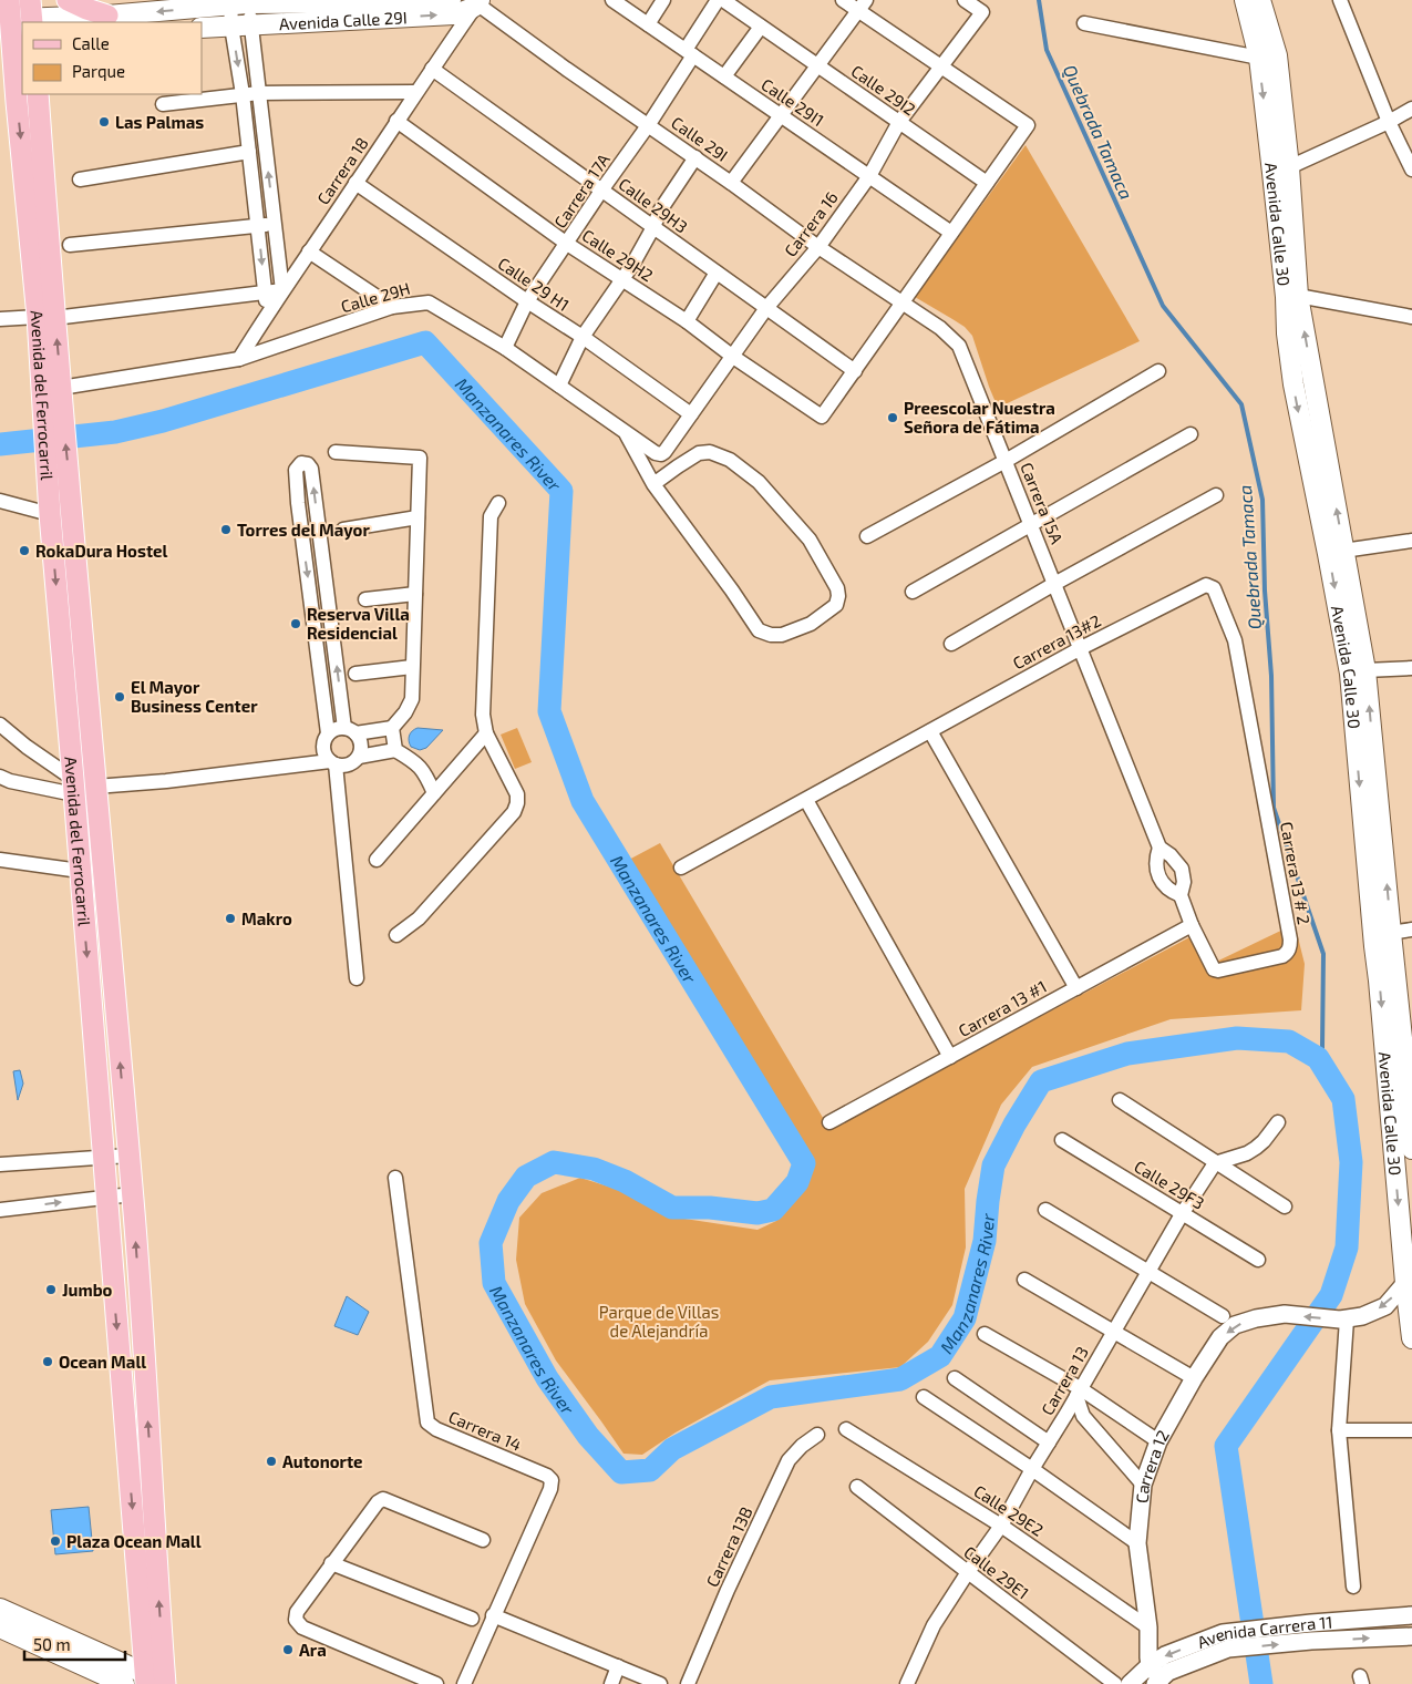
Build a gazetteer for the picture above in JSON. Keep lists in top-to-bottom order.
{
  "streets": {
    "main road": ["Avenida Calle 29I", "Avenida Calle 30", "Avenida del Ferrocarril"],
    "street": [
      "Calle 29I2",
      "Calle 29I1",
      "Calle 29I",
      "Carrera 18",
      "Carrera 17A",
      "Calle 29H3",
      "Carrera 16",
      "Calle 29H2",
      "Calle 29 H1",
      "Calle 29H",
      "Carrera 15A",
      "Carrera 13#2",
      "Carrera 13 # 2",
      "Carrera 13 #1",
      "Calle 29F3",
      "Carrera 13",
      "Carrera 14",
      "Carrera 12",
      "Calle 29E2",
      "Carrera 13B",
      "Calle 29E1",
      "Avenida Carrera 11"
    ]
  },
  "crossings": [
    ["Avenida Calle 29I", "Calle 29I"],
    ["Avenida Calle 29I", "Carrera 18"],
    ["Avenida Calle 29I", "Avenida del Ferrocarril"],
    ["Calle 29I2", "Carrera 17A"],
    ["Calle 29I2", "Carrera 16"],
    ["Calle 29I1", "Carrera 17A"],
    ["Calle 29I1", "Carrera 16"],
    ["Calle 29I", "Carrera 18"],
    ["Calle 29I", "Carrera 17A"],
    ["Calle 29I", "Carrera 16"],
    ["Calle 29I", "Carrera 15A"],
    ["Carrera 18", "Calle 29H3"],
    ["Carrera 18", "Calle 29H2"],
    ["Carrera 18", "Calle 29 H1"],
    ["Carrera 18", "Calle 29H"],
    ["Carrera 17A", "Calle 29H3"],
    ["Carrera 17A", "Calle 29H2"],
    ["Carrera 17A", "Calle 29 H1"],
    ["Carrera 17A", "Calle 29H"],
    ["Calle 29H3", "Carrera 16"],
    ["Calle 29H3", "Calle 29H2"],
    ["Carrera 16", "Calle 29H2"],
    ["Carrera 16", "Calle 29 H1"],
    ["Carrera 16", "Calle 29H"],
    ["Calle 29H", "Avenida del Ferrocarril"],
    ["Carrera 15A", "Carrera 13#2"],
    ["Carrera 15A", "Carrera 13 # 2"],
    ["Carrera 13#2", "Carrera 13 # 2"],
    ["Carrera 13 # 2", "Carrera 13 #1"],
    ["Calle 29F3", "Carrera 13"],
    ["Carrera 13", "Calle 29E2"],
    ["Carrera 13", "Calle 29E1"],
    ["Carrera 12", "Calle 29E2"],
    ["Carrera 12", "Avenida Carrera 11"]
  ],
  "water": ["Quebrada Tamaca", "Manzanares River"],
  "parks": ["Parque de Villas de Alejandría"],
  "places": [
    "Las Palmas",
    "Preescolar Nuestra Señora de Fátima",
    "Torres del Mayor",
    "RokaDura Hostel",
    "Reserva Villa Residencial",
    "El Mayor Business Center",
    "Makro",
    "Jumbo",
    "Ocean Mall",
    "Autonorte",
    "Plaza Ocean Mall",
    "Ara"
  ],
  "legend": ["Calle", "Parque"],
  "scale_bar": "50 m"
}
